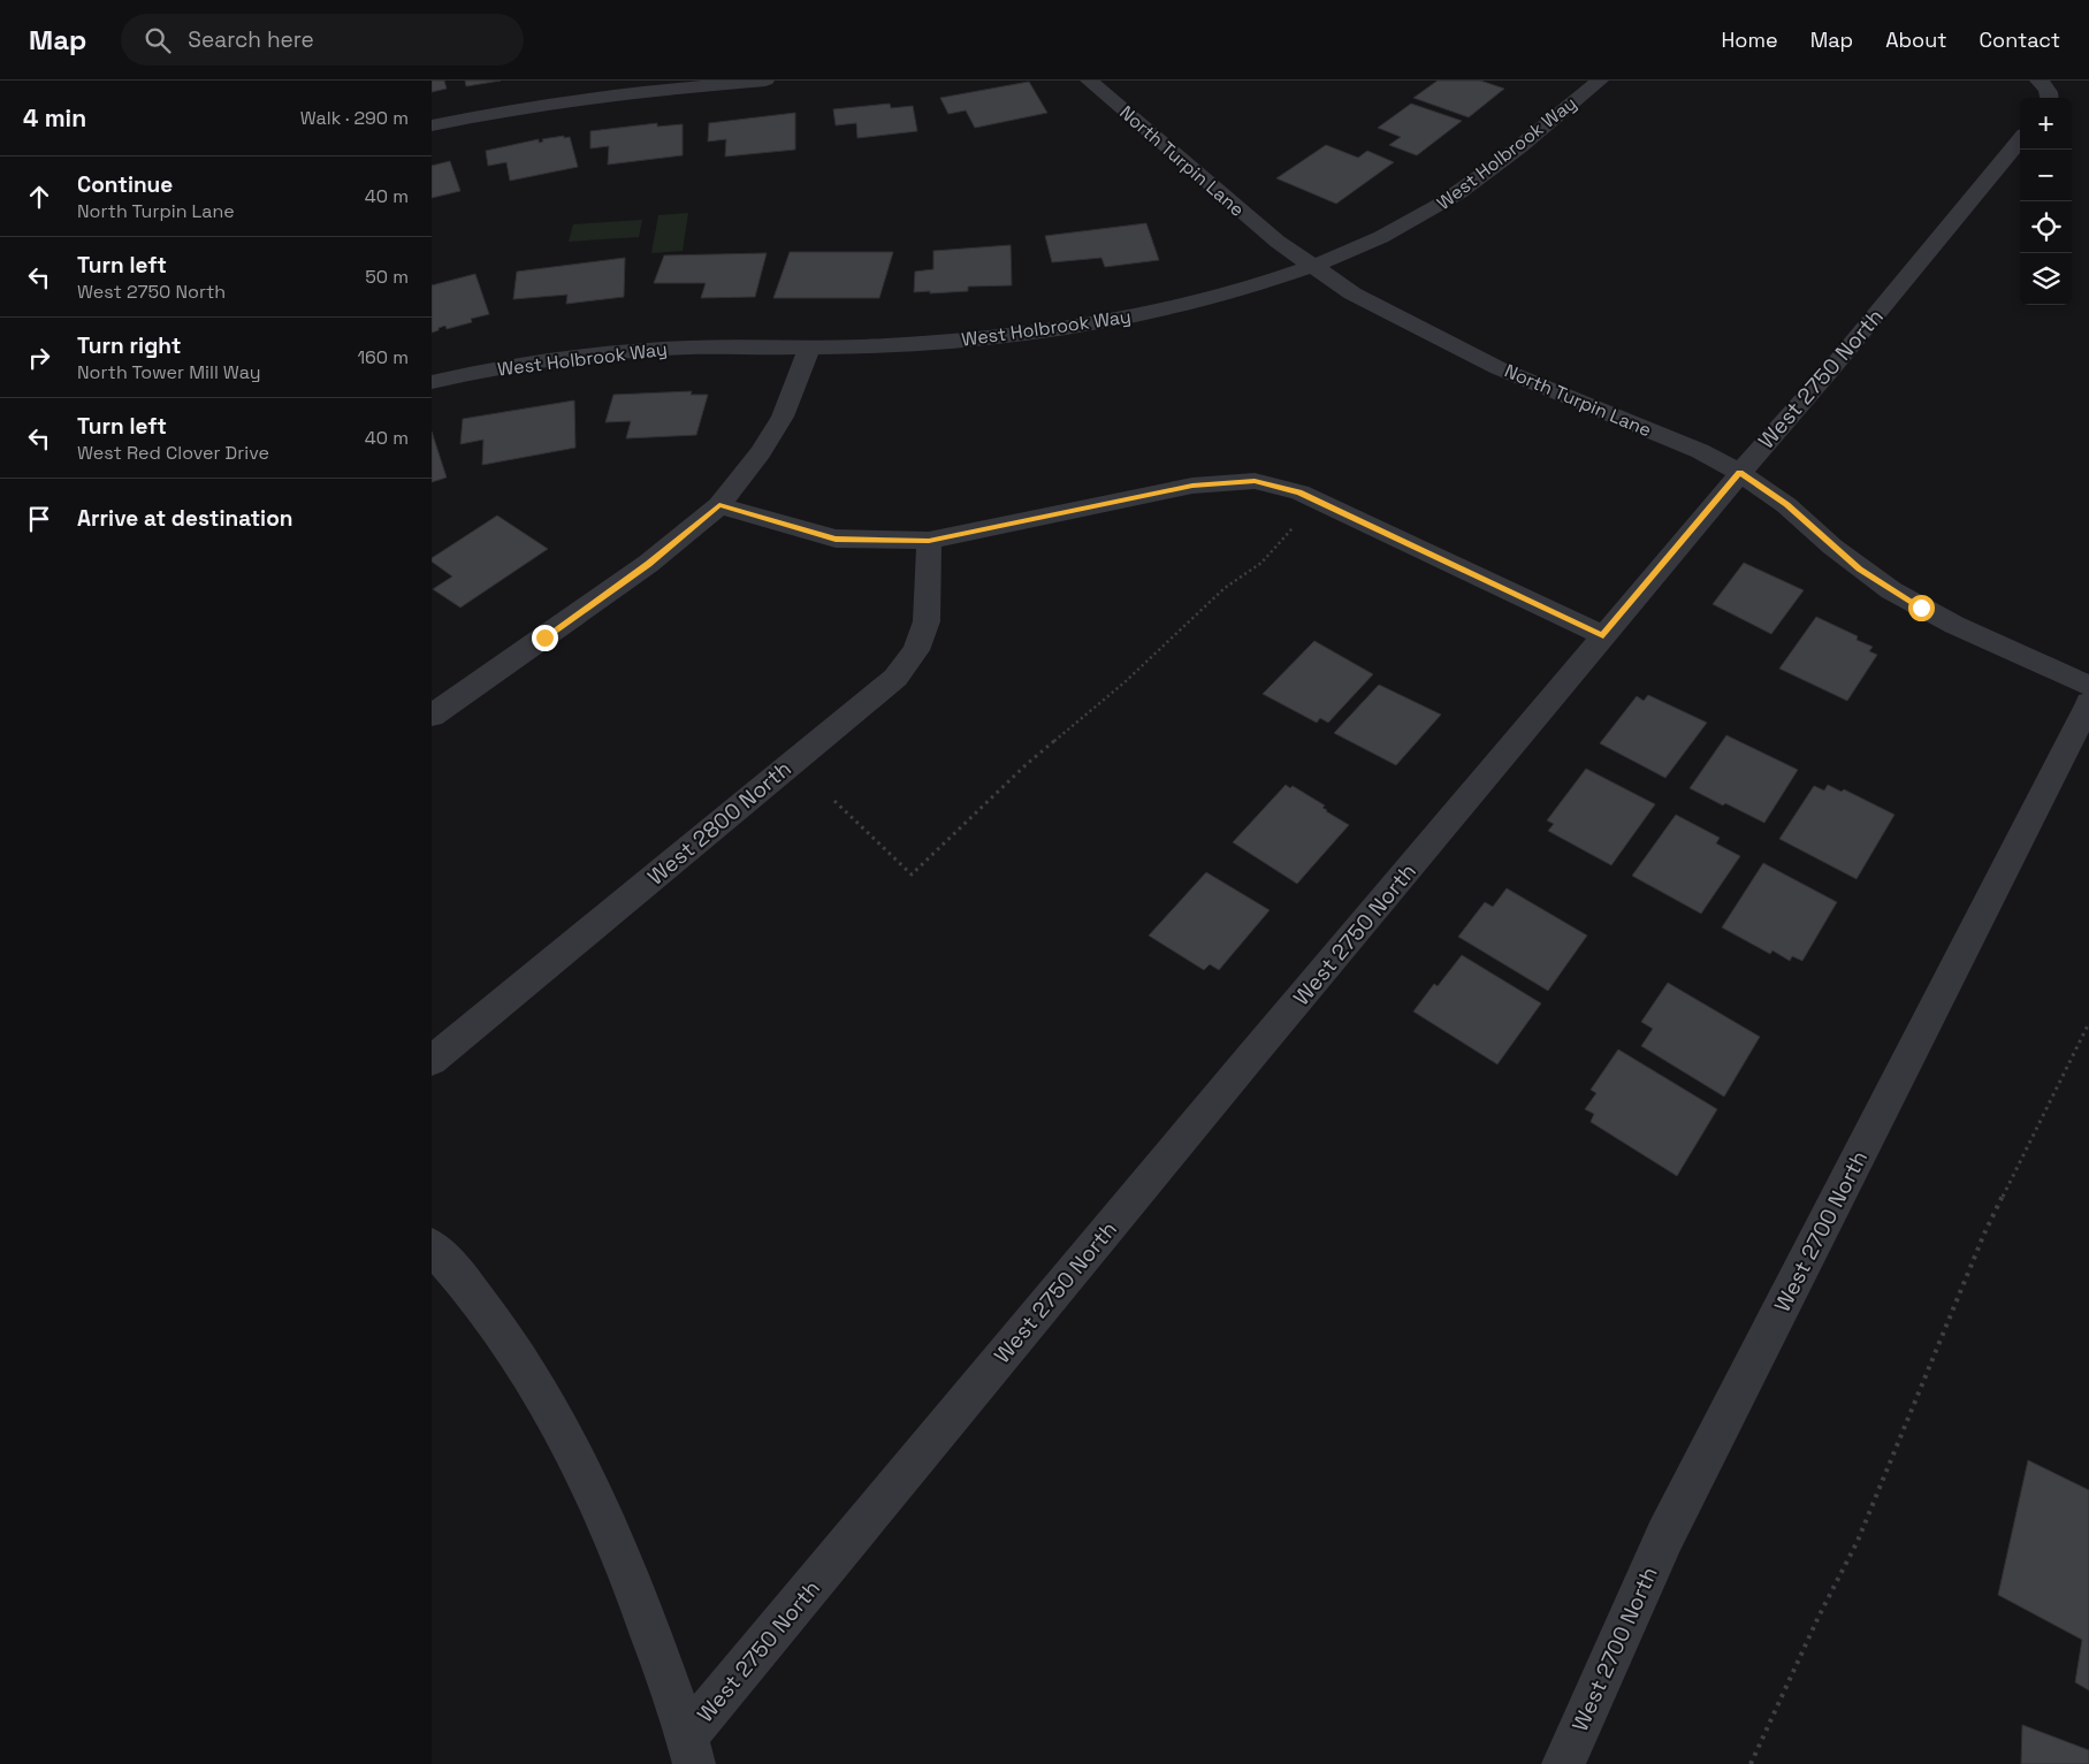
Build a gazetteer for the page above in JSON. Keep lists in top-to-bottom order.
{
  "streets": {
    "street": [
      "West Holbrook Way",
      "North Turpin Lane",
      "West 2750 North",
      "West 2800 North",
      "West 2700 North"
    ]
  },
  "crossings": [
    ["West Holbrook Way", "North Turpin Lane"],
    ["North Turpin Lane", "West 2750 North"]
  ],
  "page": {
    "header": "Map",
    "search": "Search here",
    "nav": [
      "Home",
      "Map",
      "About",
      "Contact"
    ],
    "heading": ["4 min", "Walk · 290 m"],
    "map_buttons": ["+", "−"],
    "list": [
      ["Continue", "North Turpin Lane", "40 m"],
      ["Turn left", "West 2750 North", "50 m"],
      ["Turn right", "North Tower Mill Way", "160 m"],
      ["Turn left", "West Red Clover Drive", "40 m"],
      "Arrive at destination"
    ]
  }
}
